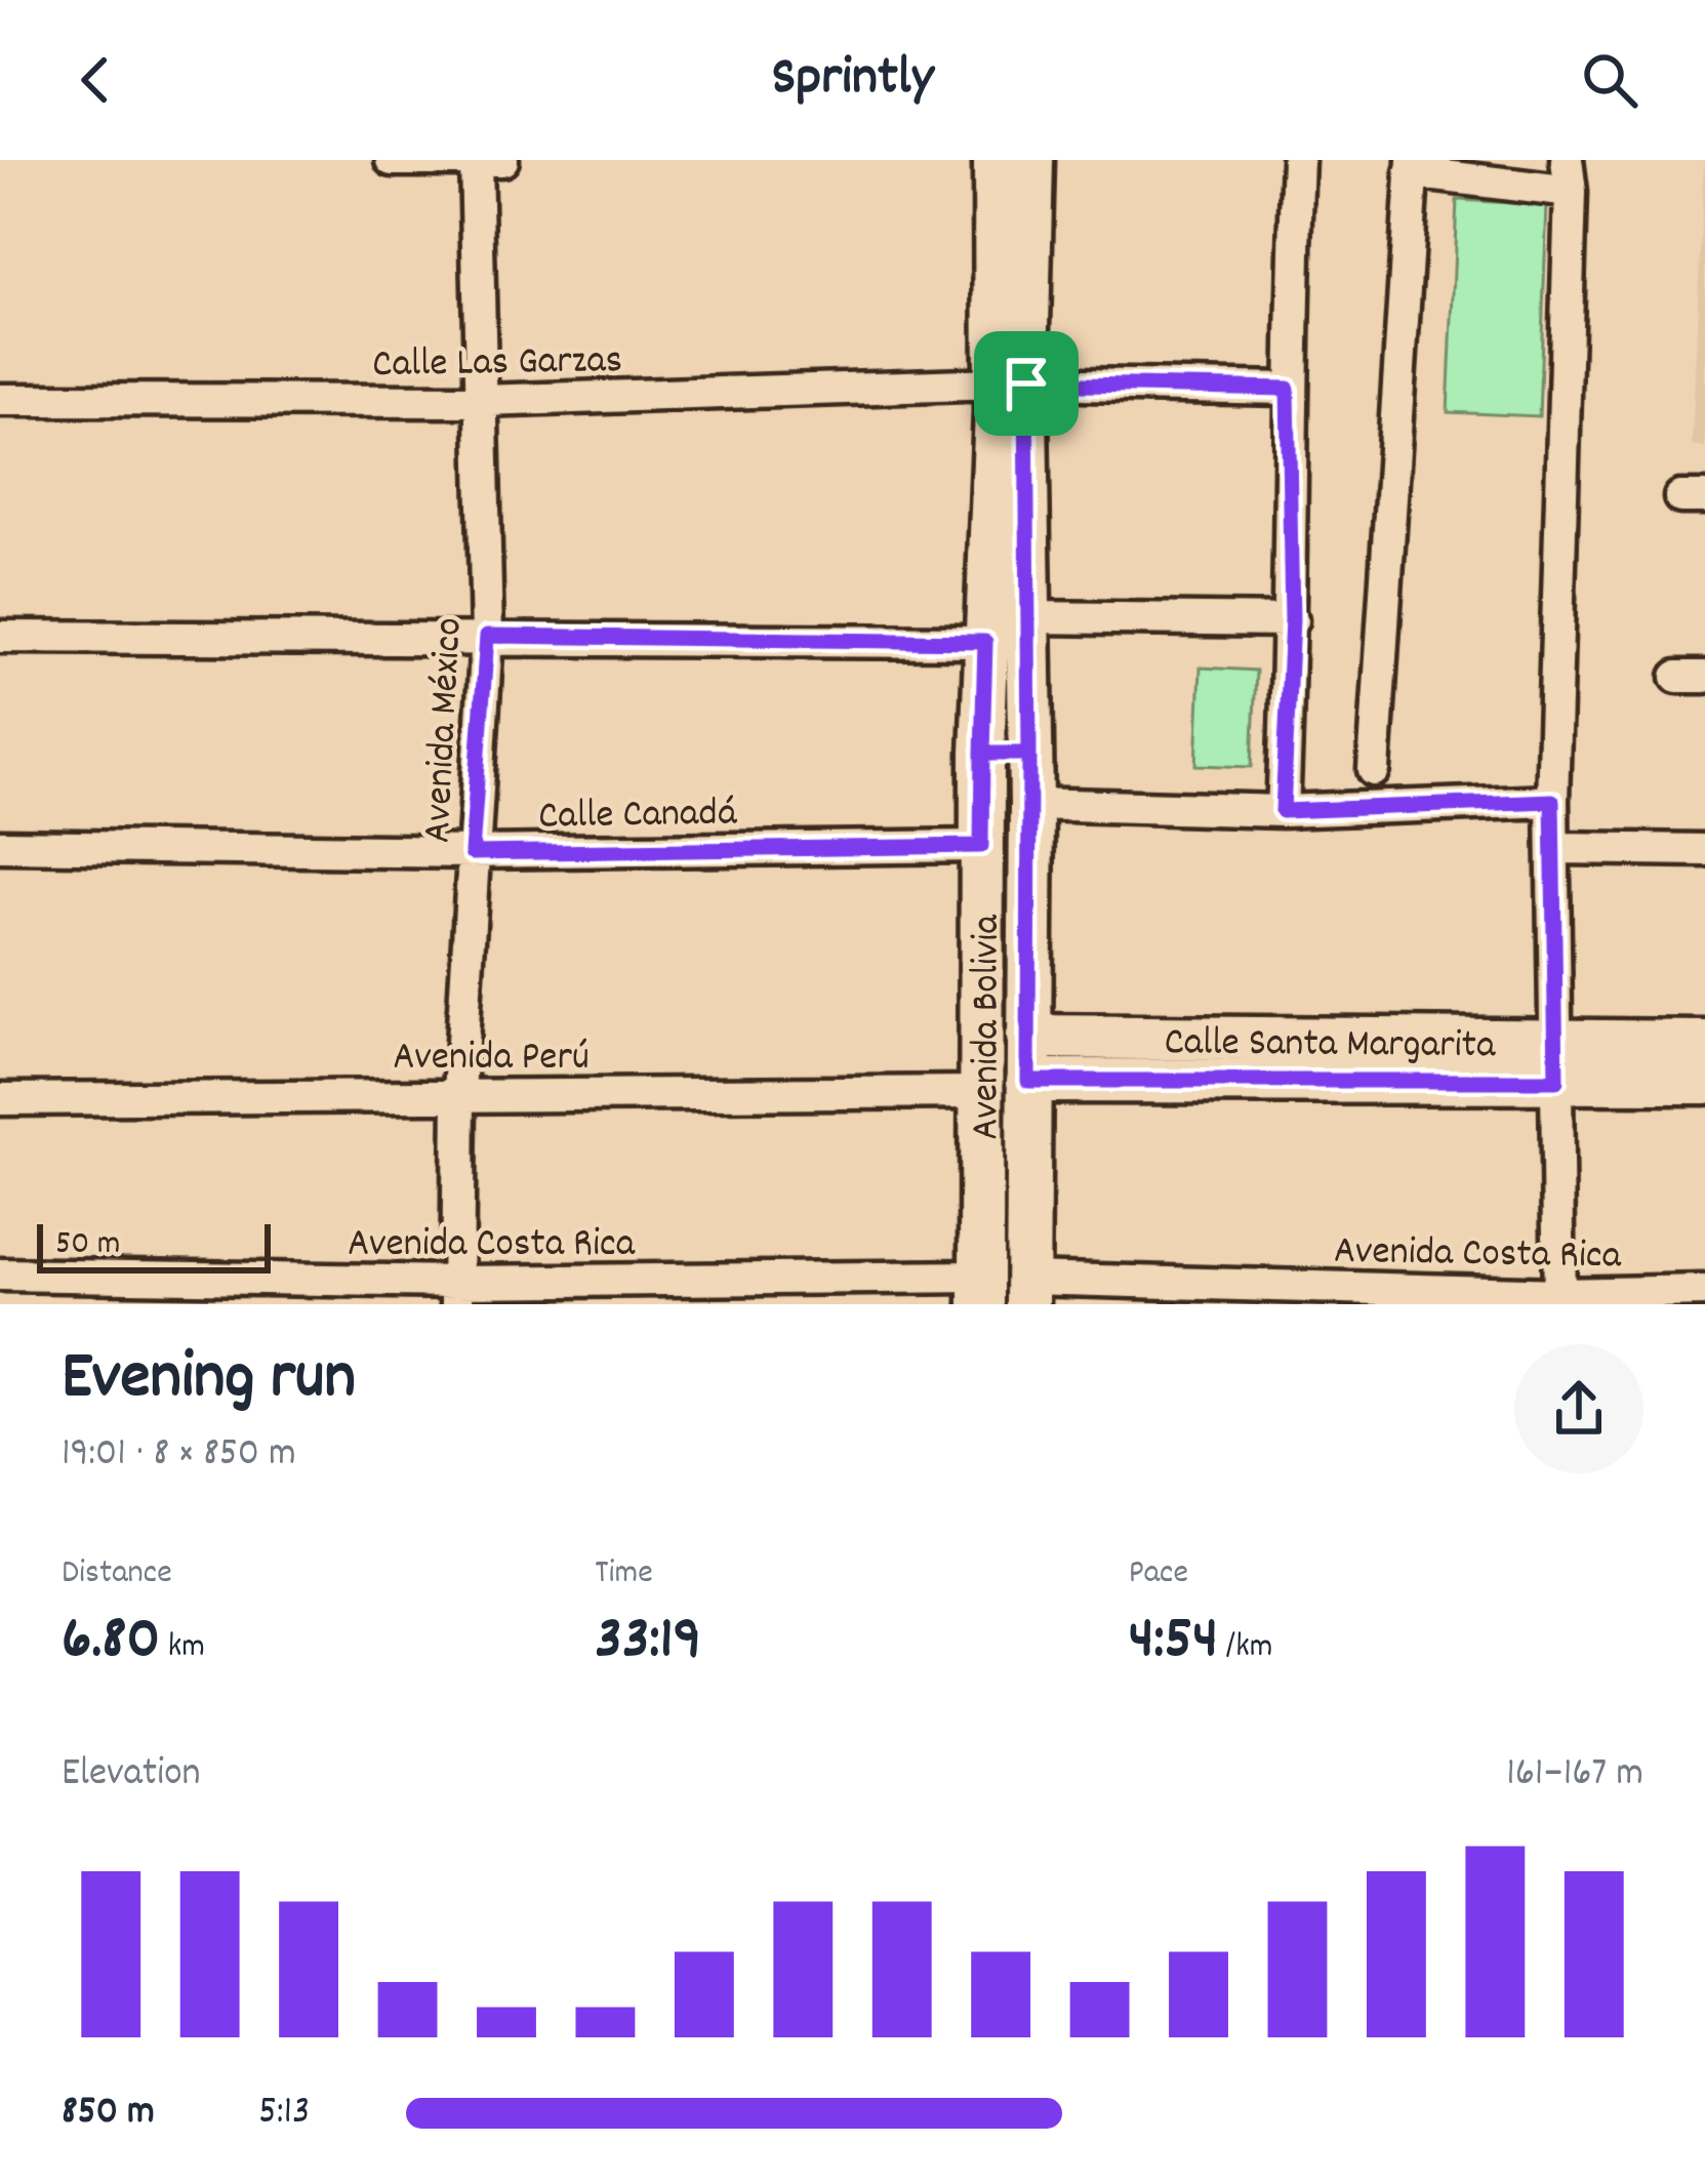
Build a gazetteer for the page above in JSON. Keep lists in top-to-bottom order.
{
  "streets": {
    "main road": ["Avenida Bolivia", "Calle Santa Margarita"],
    "street": [
      "Calle Las Garzas",
      "Avenida México",
      "Calle Canadá",
      "Avenida Perú",
      "Avenida Costa Rica"
    ]
  },
  "crossings": [
    ["Calle Las Garzas", "Avenida México"],
    ["Calle Las Garzas", "Avenida Bolivia"],
    ["Avenida México", "Calle Canadá"],
    ["Avenida México", "Avenida Perú"],
    ["Avenida México", "Avenida Costa Rica"],
    ["Calle Canadá", "Avenida Bolivia"],
    ["Avenida Bolivia", "Calle Santa Margarita"],
    ["Avenida Bolivia", "Avenida Perú"],
    ["Avenida Bolivia", "Avenida Costa Rica"]
  ],
  "scale_bar": "50 m",
  "page": {
    "header": "Sprintly",
    "scale": "50 m",
    "heading": ["Evening run", "19:01 · 8 × 850 m"],
    "stats": [
      ["Distance", "6.80 km"],
      ["Time", "33:19"],
      ["Pace", "4:54 /km"]
    ],
    "chart": ["Elevation", "161–167 m"],
    "list": [
      {
        "name": "850 m",
        "note": "5:13"
      }
    ]
  }
}
